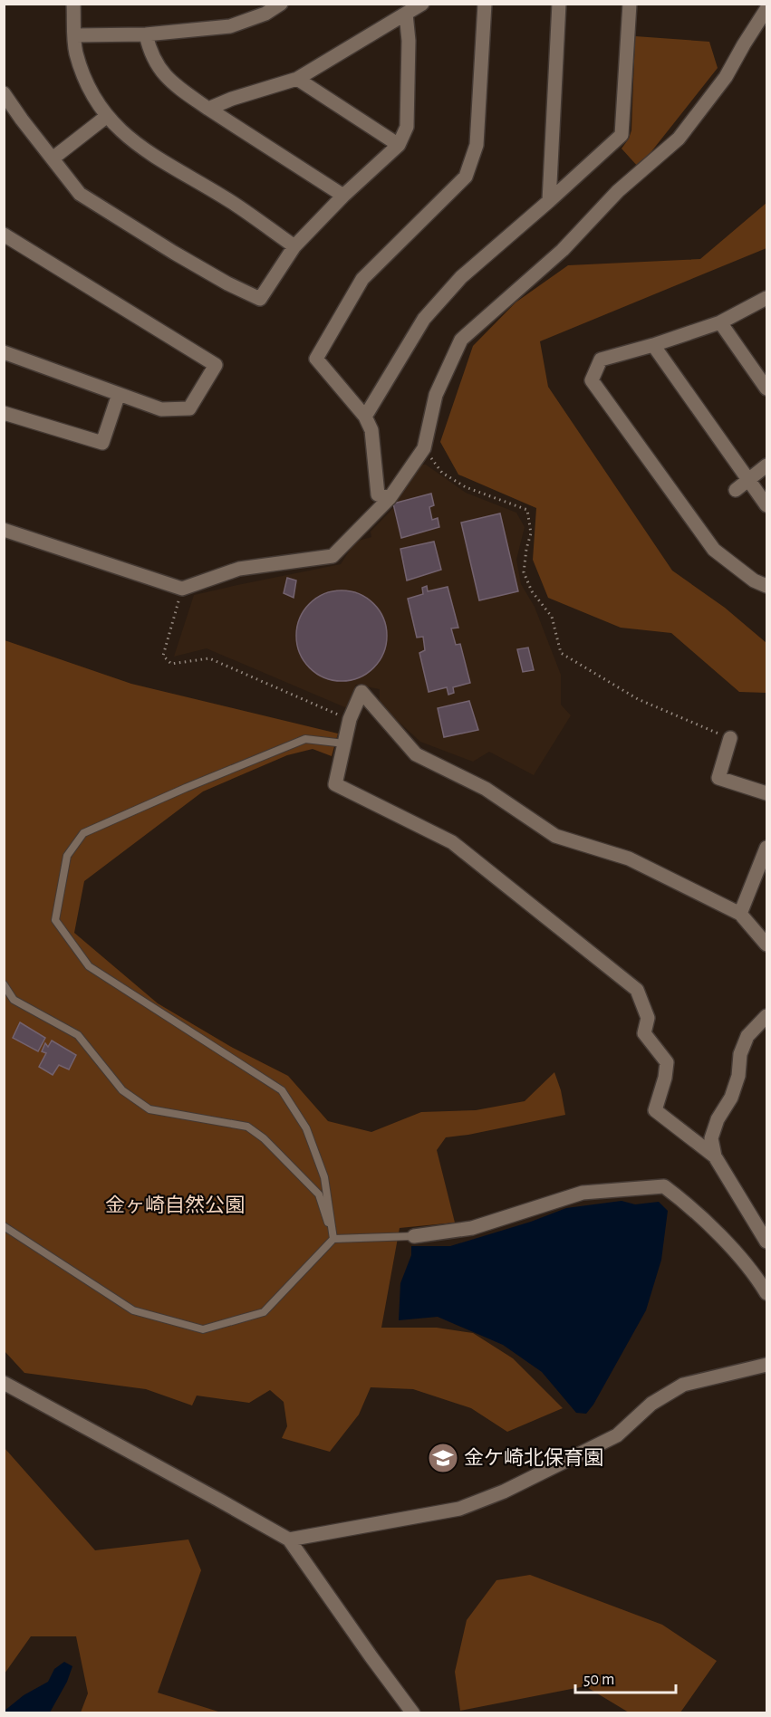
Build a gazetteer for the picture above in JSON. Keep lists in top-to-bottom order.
{
  "parks": ["金ヶ崎自然公園"],
  "places": {
    "school or university": ["金ケ崎北保育園"]
  },
  "scale_bar": "50 m"
}
